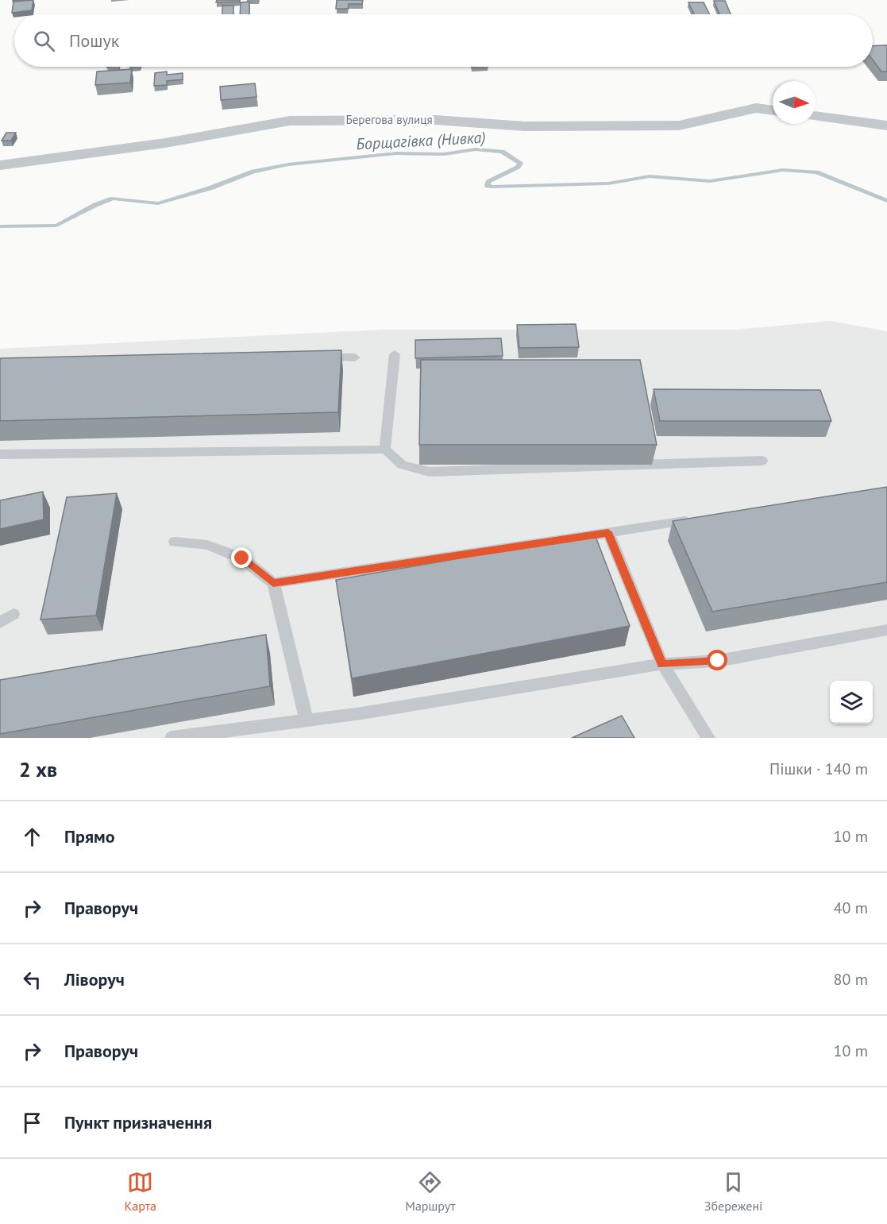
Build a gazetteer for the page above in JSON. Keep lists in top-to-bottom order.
{
  "streets": {
    "street": ["Берегова вулиця"]
  },
  "water": ["Борщагівка (Нивка)"],
  "north": "right",
  "page": {
    "search": "Пошук",
    "heading": ["2 хв", "Пішки · 140 m"],
    "list": [
      ["Прямо", "10 m"],
      ["Праворуч", "40 m"],
      ["Ліворуч", "80 m"],
      ["Праворуч", "10 m"],
      "Пункт призначення"
    ],
    "nav": ["Карта", "Маршрут", "Збережені"]
  }
}
